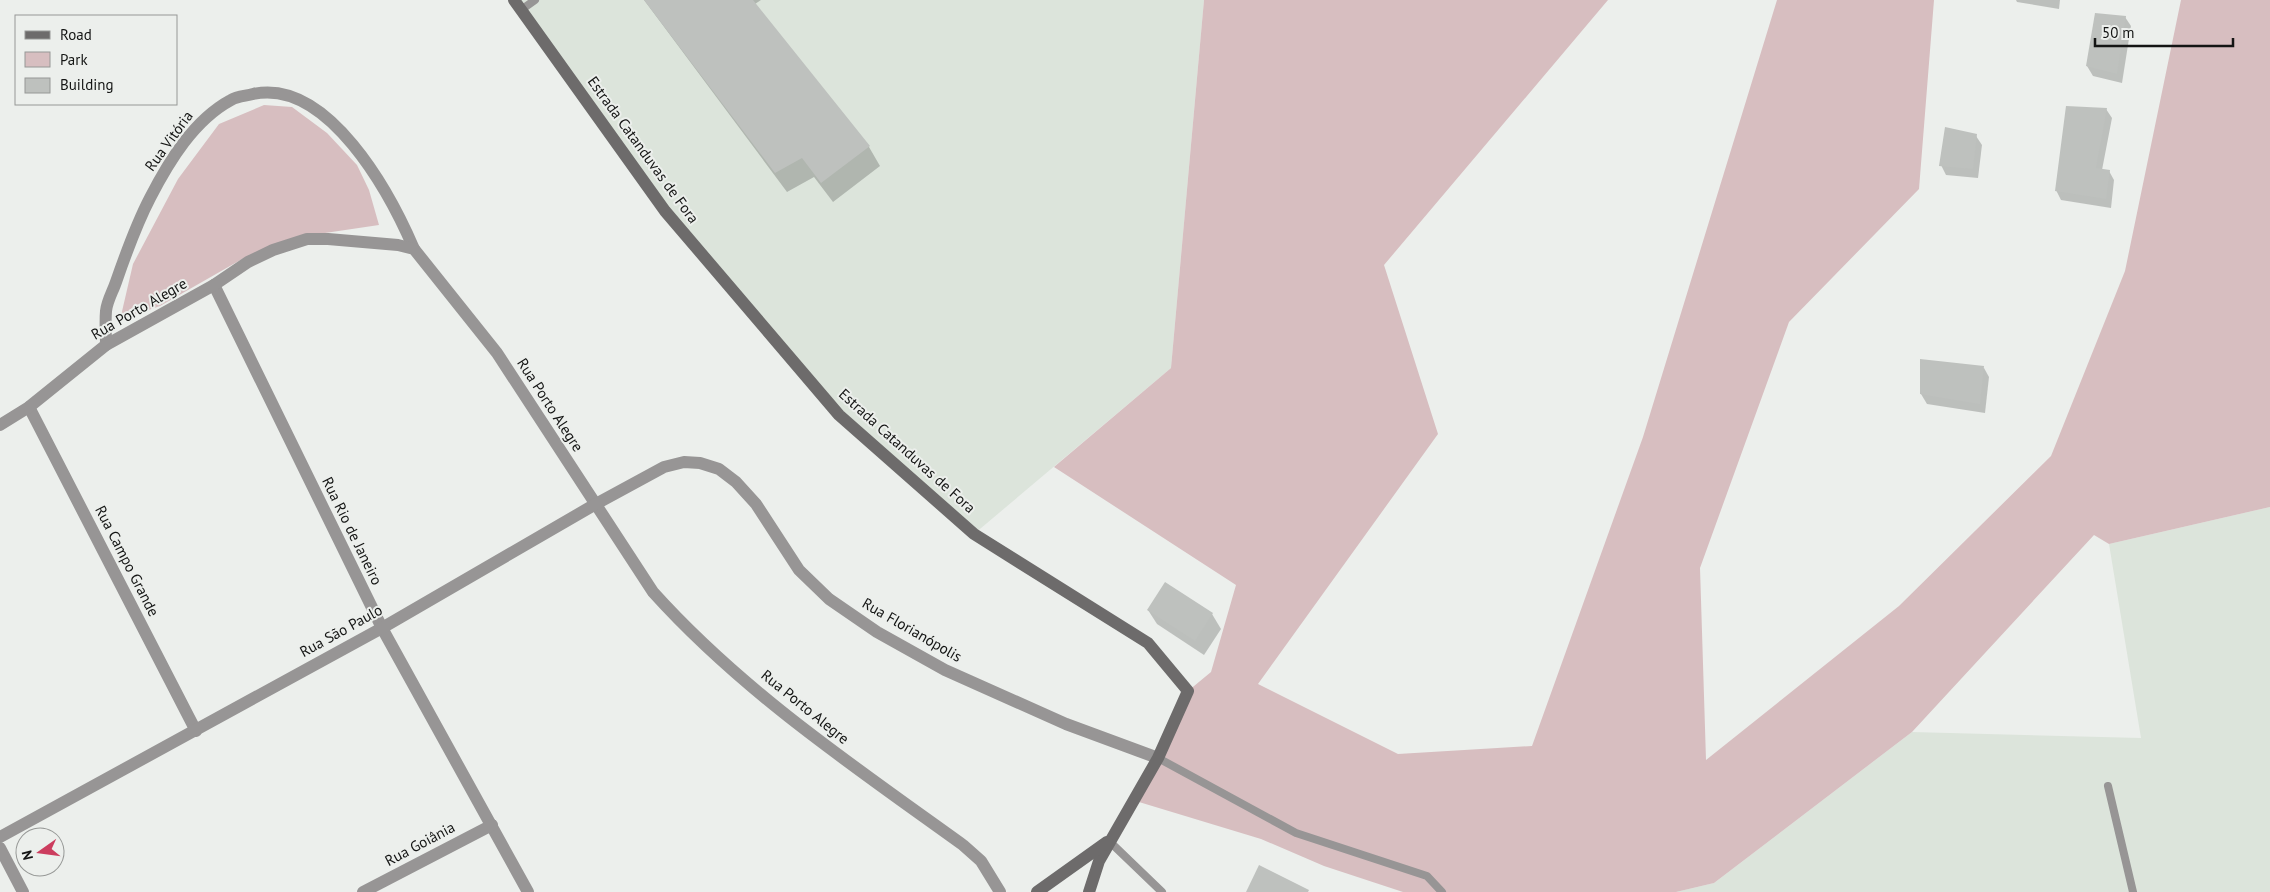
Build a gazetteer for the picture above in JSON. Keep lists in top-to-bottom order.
{
  "streets": {
    "street": [
      "Rua Vitória",
      "Estrada Catanduvas de Fora",
      "Rua Porto Alegre",
      "Rua Rio de Janeiro",
      "Rua Campo Grande",
      "Rua Florianópolis",
      "Rua São Paulo",
      "Rua Goiânia"
    ]
  },
  "crossings": [
    ["Rua Vitória", "Rua Porto Alegre"],
    ["Estrada Catanduvas de Fora", "Rua Florianópolis"],
    ["Rua Porto Alegre", "Rua Rio de Janeiro"],
    ["Rua Porto Alegre", "Rua Campo Grande"],
    ["Rua Porto Alegre", "Rua São Paulo"],
    ["Rua Rio de Janeiro", "Rua São Paulo"],
    ["Rua Rio de Janeiro", "Rua Goiânia"],
    ["Rua Campo Grande", "Rua São Paulo"],
    ["Rua Florianópolis", "Rua São Paulo"]
  ],
  "legend": ["Road", "Park", "Building"],
  "scale_bar": "50 m",
  "north": "left"
}
